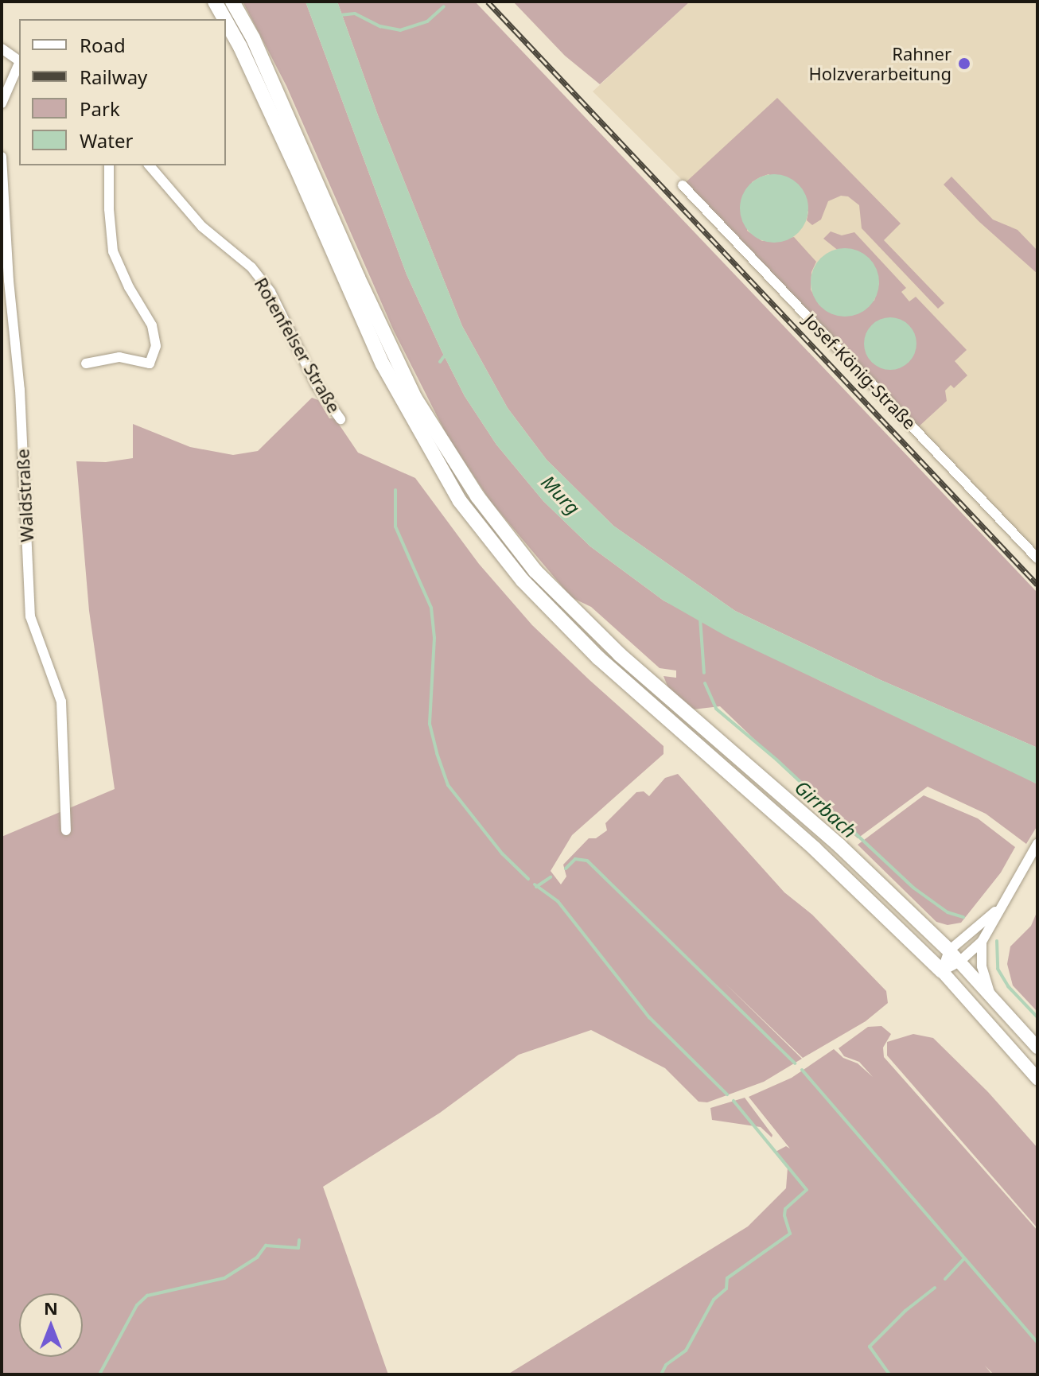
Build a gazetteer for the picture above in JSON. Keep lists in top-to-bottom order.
{
  "streets": {
    "street": ["Rotenfelser Straße", "Josef-König-Straße", "Waldstraße"]
  },
  "water": ["Murg", "Girrbach"],
  "places": ["Rahner Holzverarbeitung"],
  "legend": [
    "Road",
    "Railway",
    "Park",
    "Water"
  ],
  "north": "top"
}
